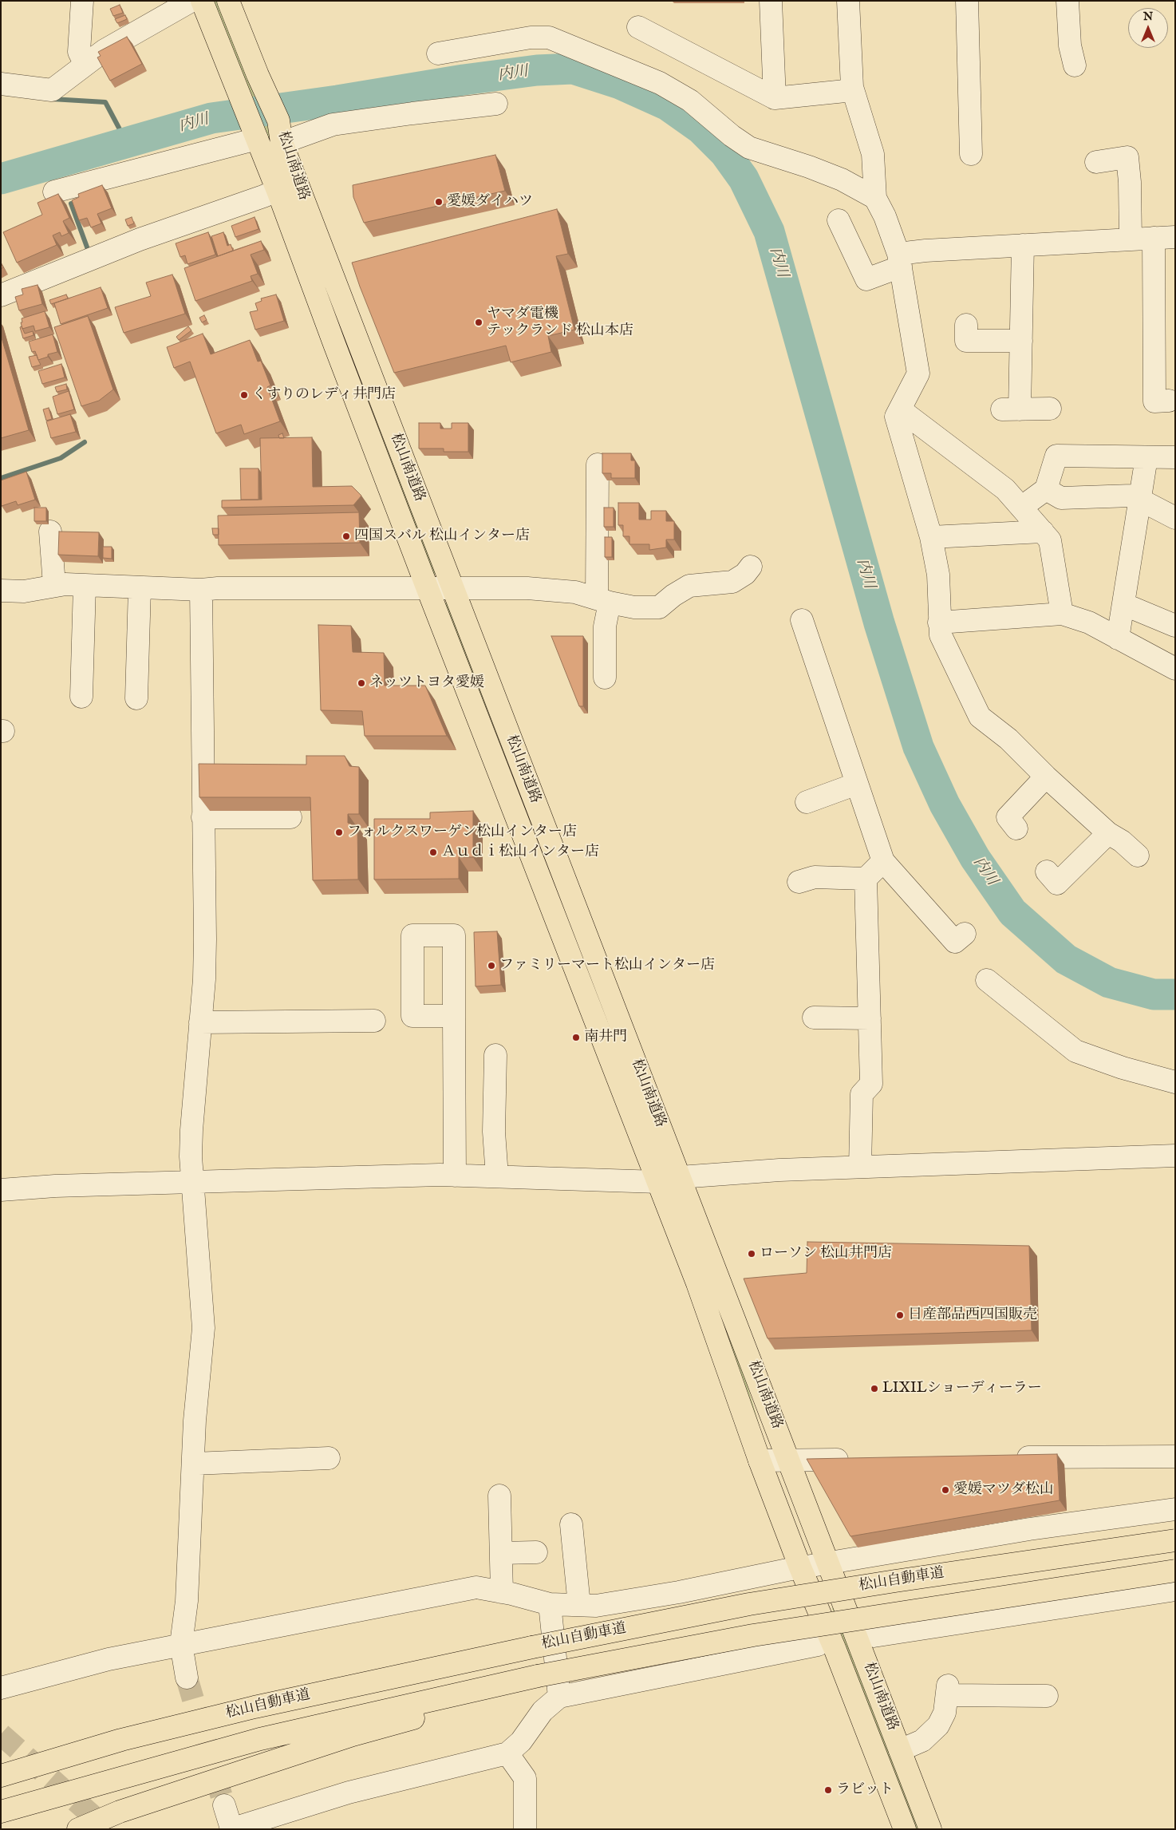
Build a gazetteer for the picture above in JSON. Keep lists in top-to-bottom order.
{
  "streets": {
    "highway": ["松山南道路", "松山自動車道"]
  },
  "water": ["内川"],
  "places": [
    "愛媛ダイハツ",
    "ヤマダ電機 テックランド 松山本店",
    "くすりのレディ井門店",
    "四国スバル 松山インター店",
    "ネッツトヨタ愛媛",
    "フォルクスワーゲン松山インター店",
    "Ａｕｄｉ松山インター店",
    "ファミリーマート松山インター店",
    "南井門",
    "ローソン 松山井門店",
    "日産部品西四国販売",
    "LIXILショーディーラー",
    "愛媛マツダ松山",
    "ラビット"
  ],
  "north": "top"
}
